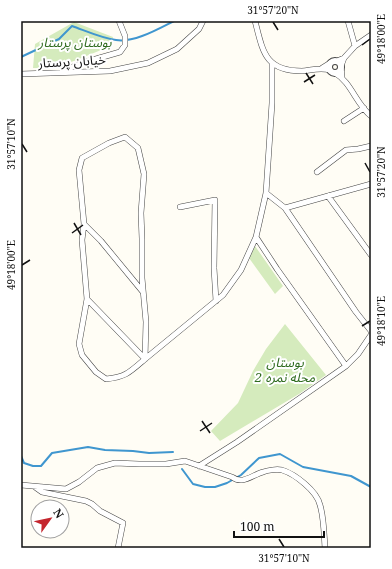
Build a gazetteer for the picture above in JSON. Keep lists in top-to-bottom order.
{
  "streets": {
    "street": ["خیابان پرستار"]
  },
  "parks": ["بوستان پرستار", "بوستان محله نمره 2"],
  "scale_bar": "100 m",
  "north": "top right",
  "coordinates": [
    "31°57'20\"N",
    "49°18'00\"E",
    "31°57'10\"N",
    "49°18'10\"E"
  ]
}
